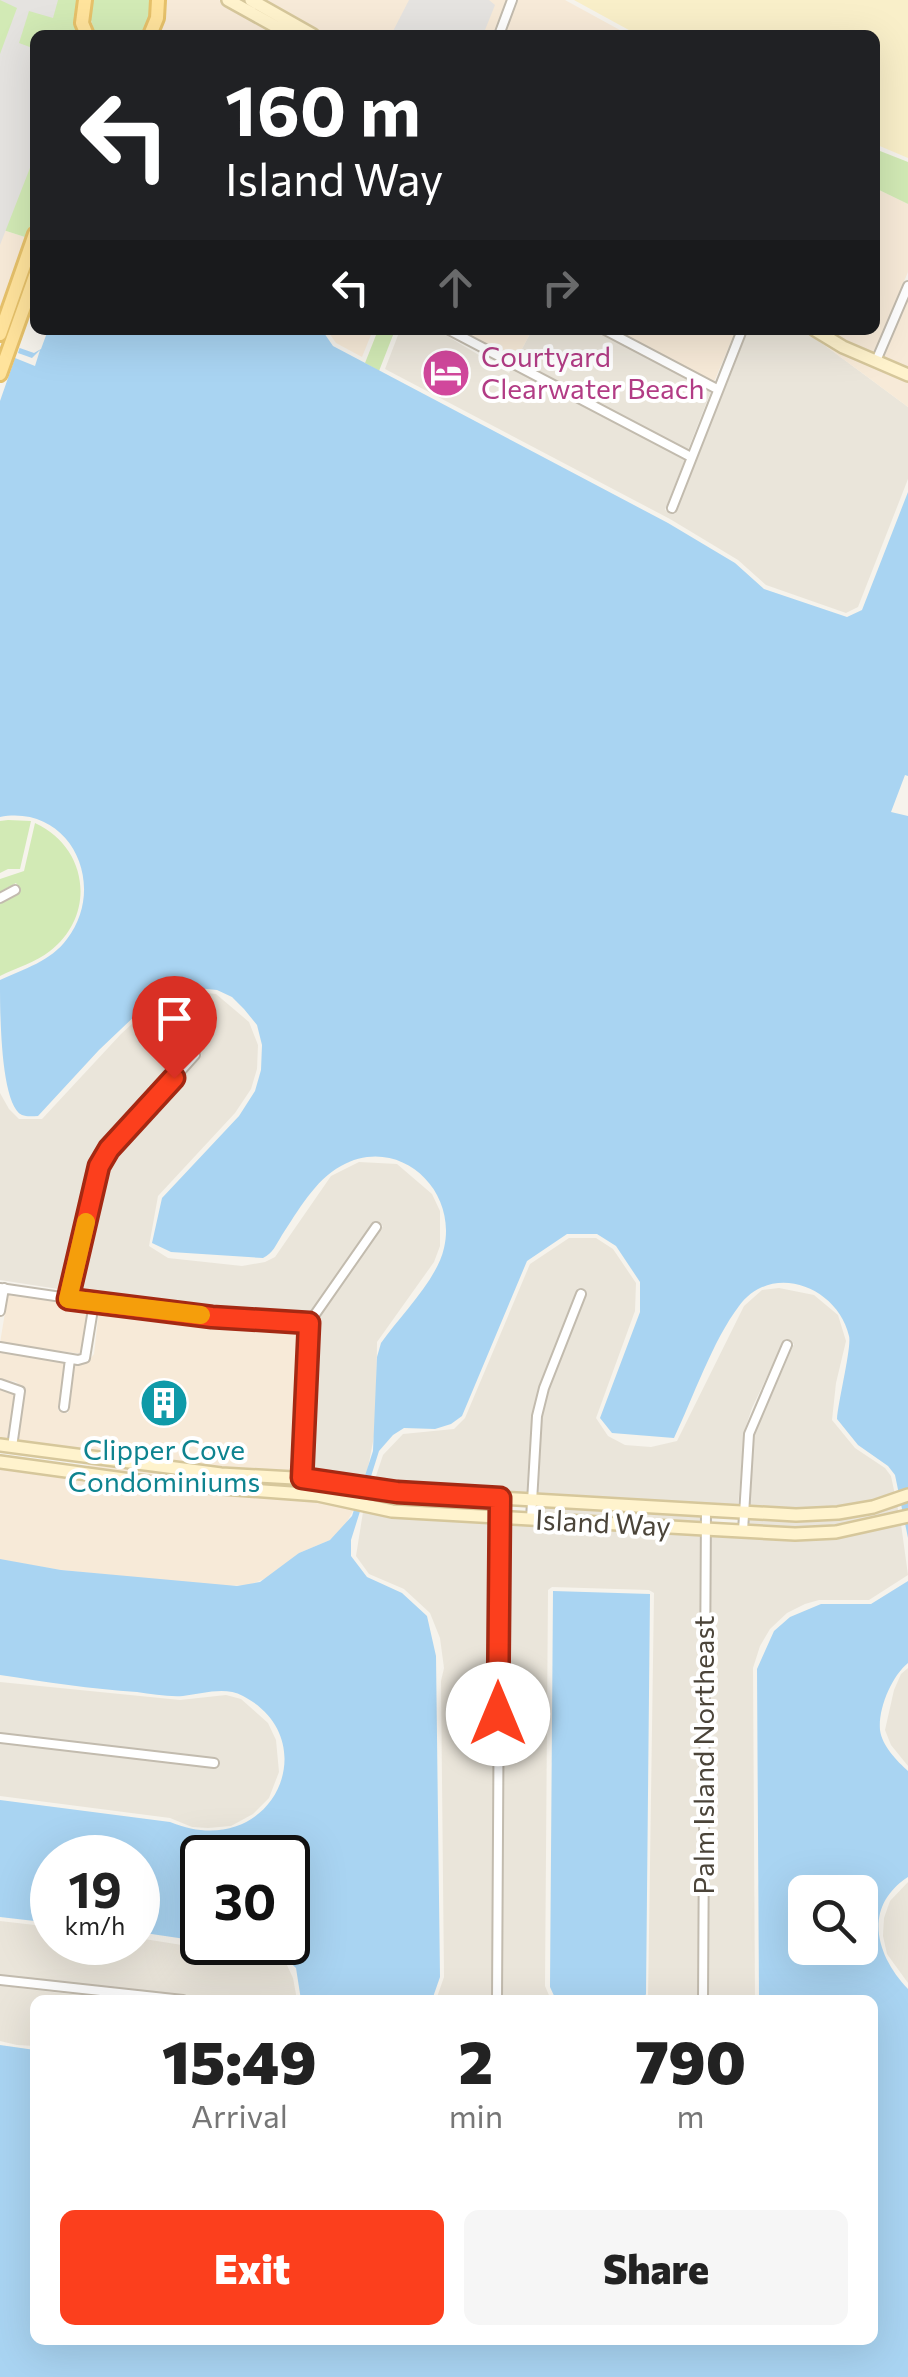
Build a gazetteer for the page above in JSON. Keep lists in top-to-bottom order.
{
  "streets": {
    "street": ["Island Way", "Palm Island Northeast"]
  },
  "crossings": [
    ["Island Way", "Palm Island Northeast"]
  ],
  "places": {
    "hotel": ["Courtyard Clearwater Beach"],
    "building": ["Clipper Cove Condominiums"]
  },
  "page": {
    "turn": ["160 m", "Island Way"],
    "speed": "19 km/h",
    "limit": "30",
    "eta": [
      "15:49",
      "Arrival",
      "2",
      "min",
      "790",
      "m"
    ],
    "buttons": ["Exit", "Share"]
  }
}
